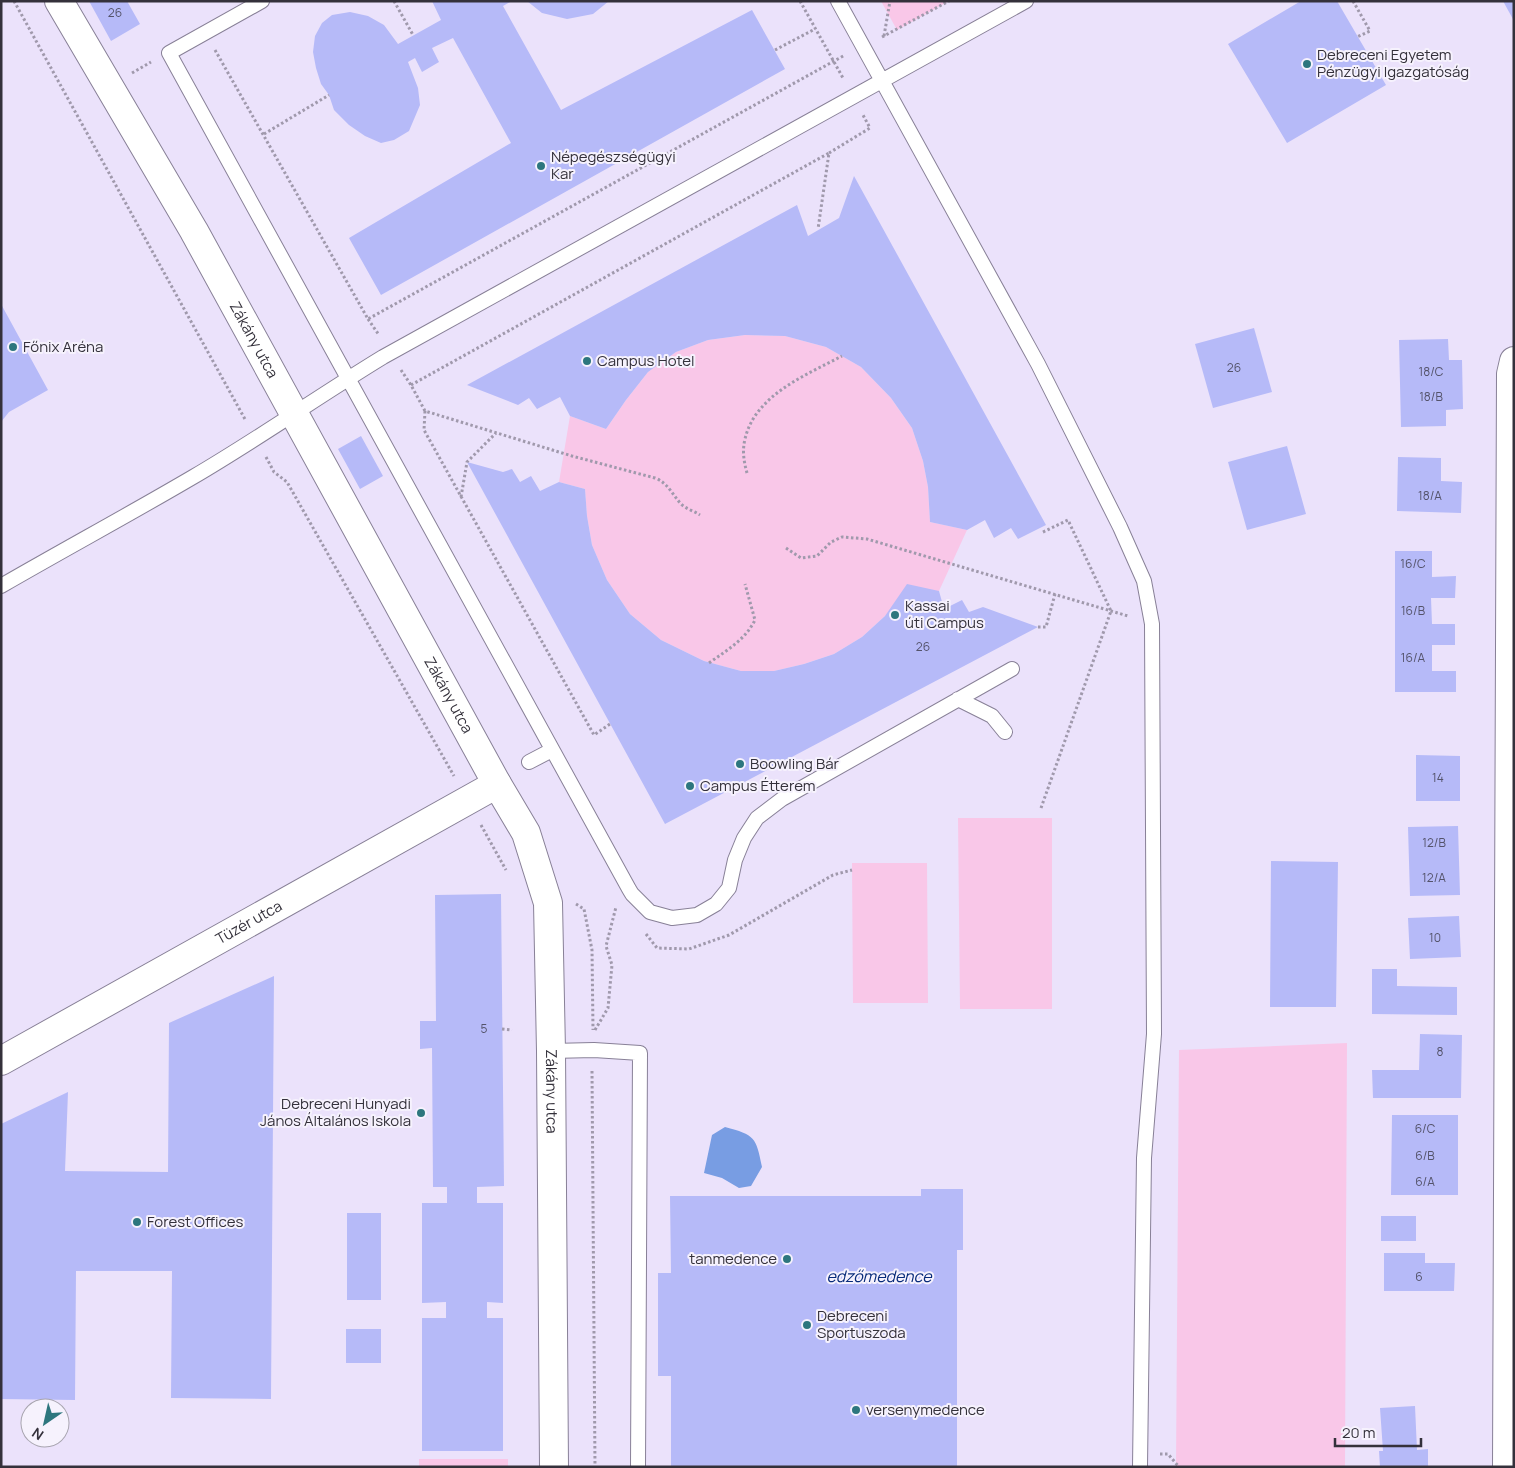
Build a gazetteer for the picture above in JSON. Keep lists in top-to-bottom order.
{
  "streets": {
    "street": ["Zákány utca", "Tüzér utca"]
  },
  "crossings": [
    ["Zákány utca", "Tüzér utca"]
  ],
  "water": ["edzőmedence"],
  "places": [
    "Debreceni Egyetem Pénzügyi Igazgatóság",
    "Népegészségügyi Kar",
    "Főnix Aréna",
    "Campus Hotel",
    "Kassai úti Campus",
    "Boowling Bár",
    "Campus Étterem",
    "Debreceni Hunyadi János Általános Iskola",
    "Forest Offices",
    "tanmedence",
    "Debreceni Sportuszoda",
    "versenymedence"
  ],
  "house_numbers": [
    "26",
    "26",
    "18/C",
    "18/B",
    "18/A",
    "16/C",
    "16/B",
    "26",
    "16/A",
    "14",
    "12/B",
    "12/A",
    "10",
    "5",
    "8",
    "6/C",
    "6/B",
    "6/A",
    "6"
  ],
  "scale_bar": "20 m",
  "north": "bottom left"
}
